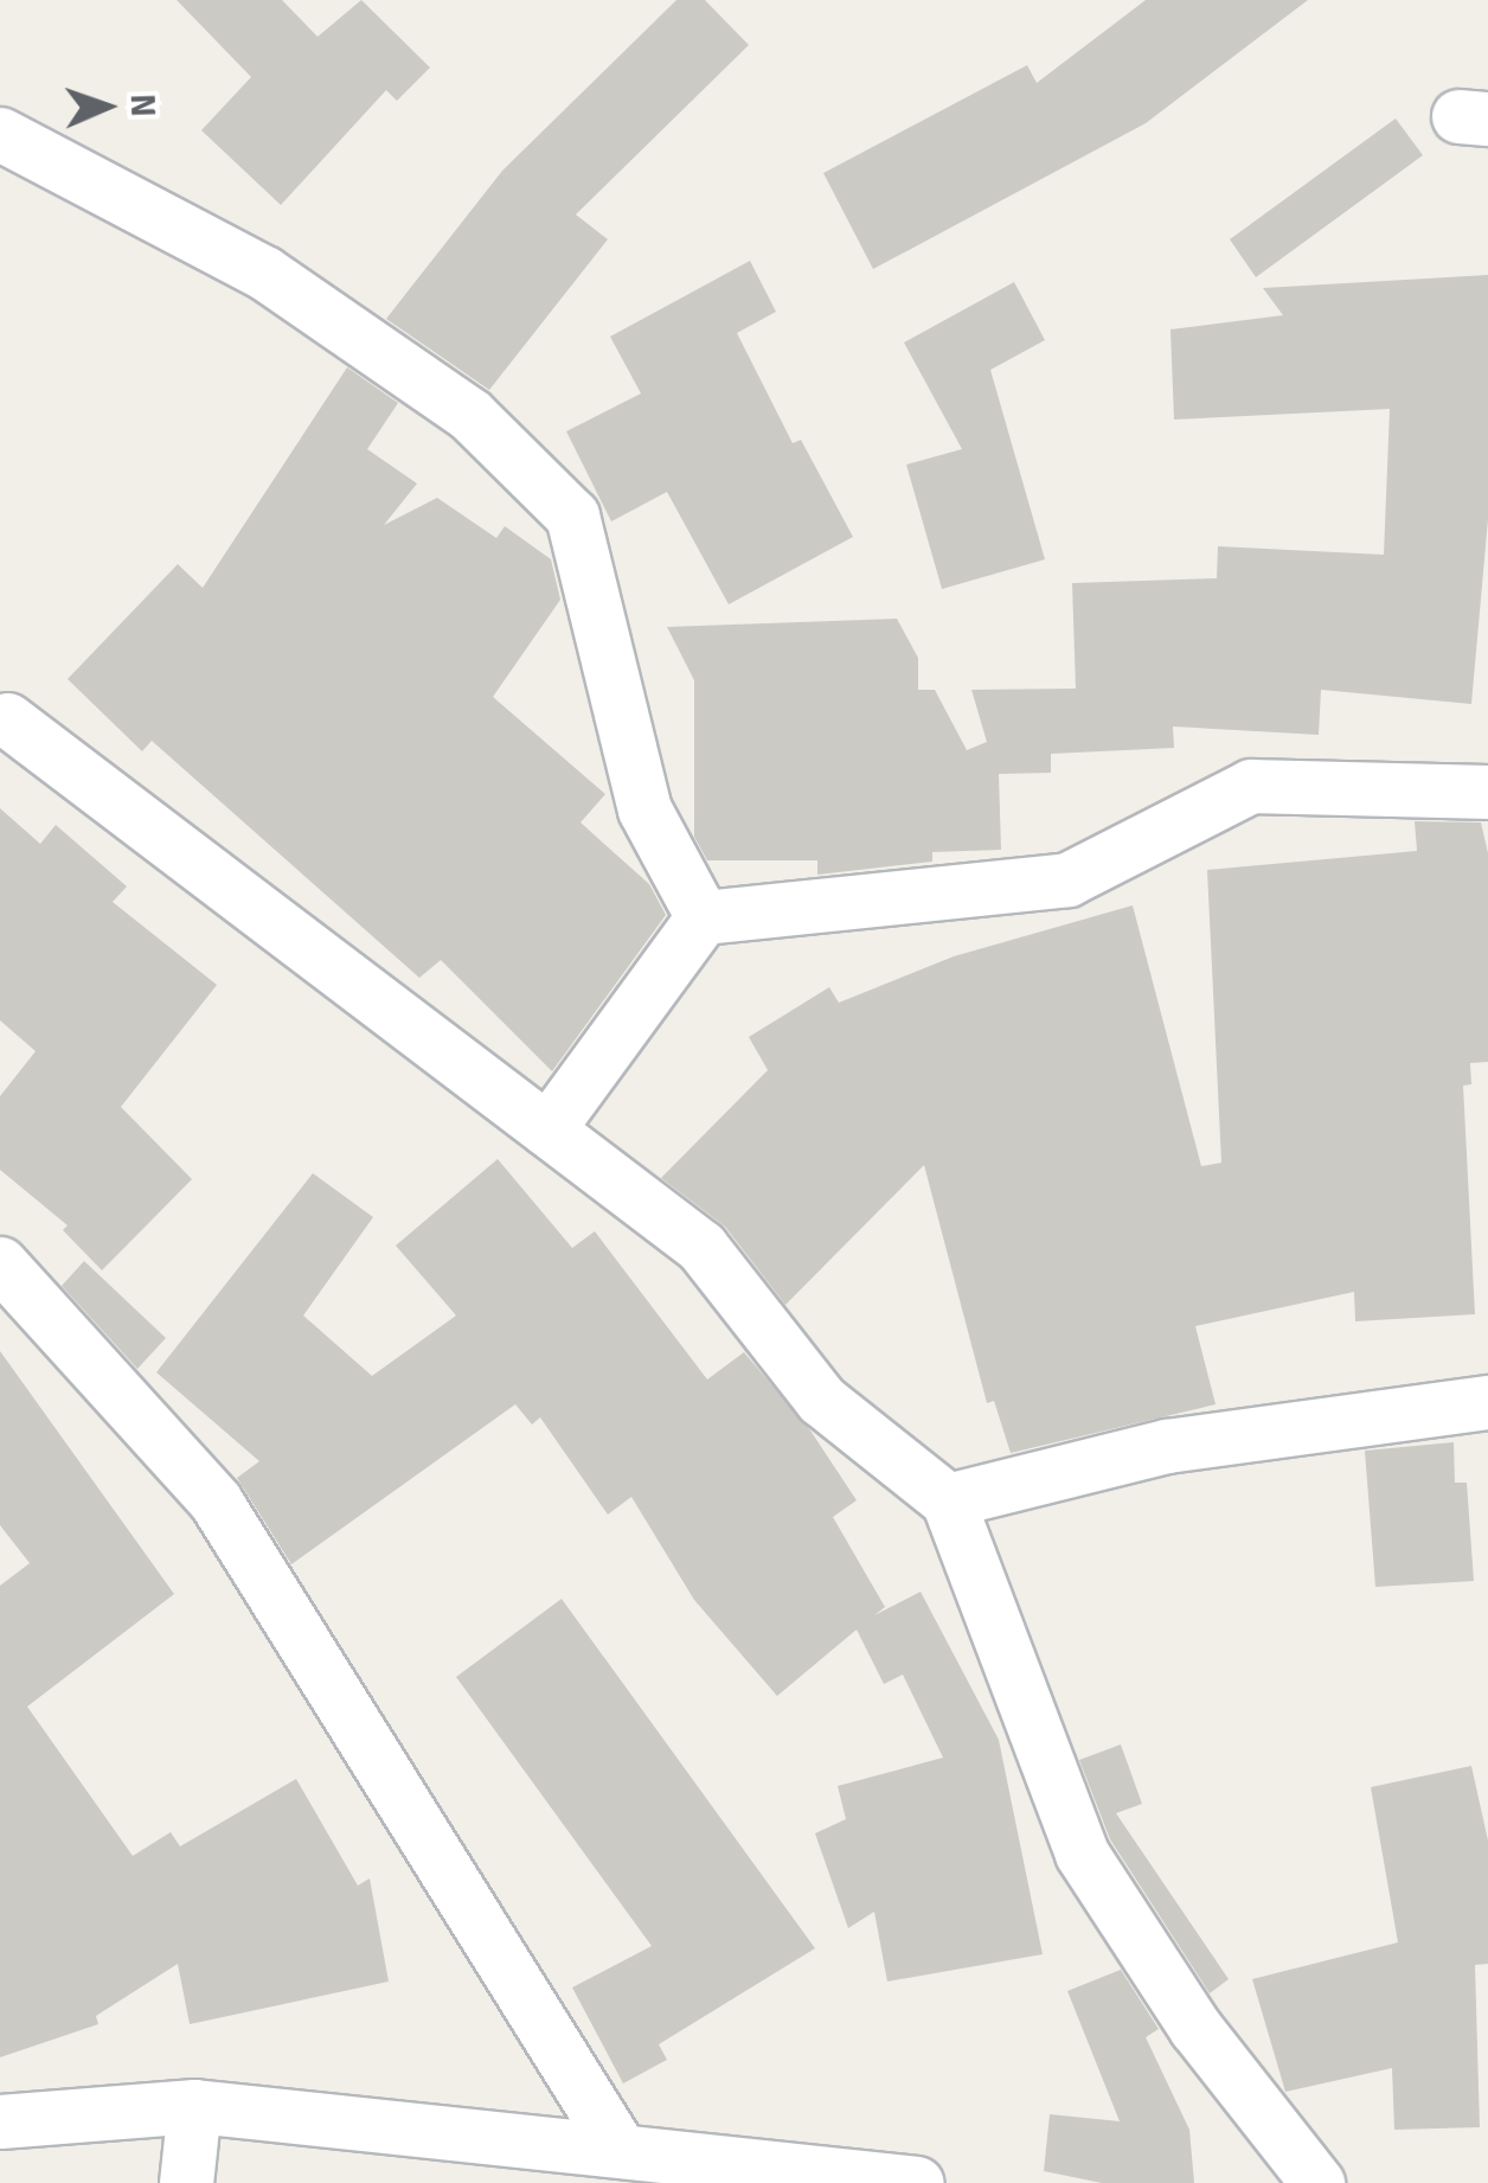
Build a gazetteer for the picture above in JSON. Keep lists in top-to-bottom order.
{
  "north": "right"
}
